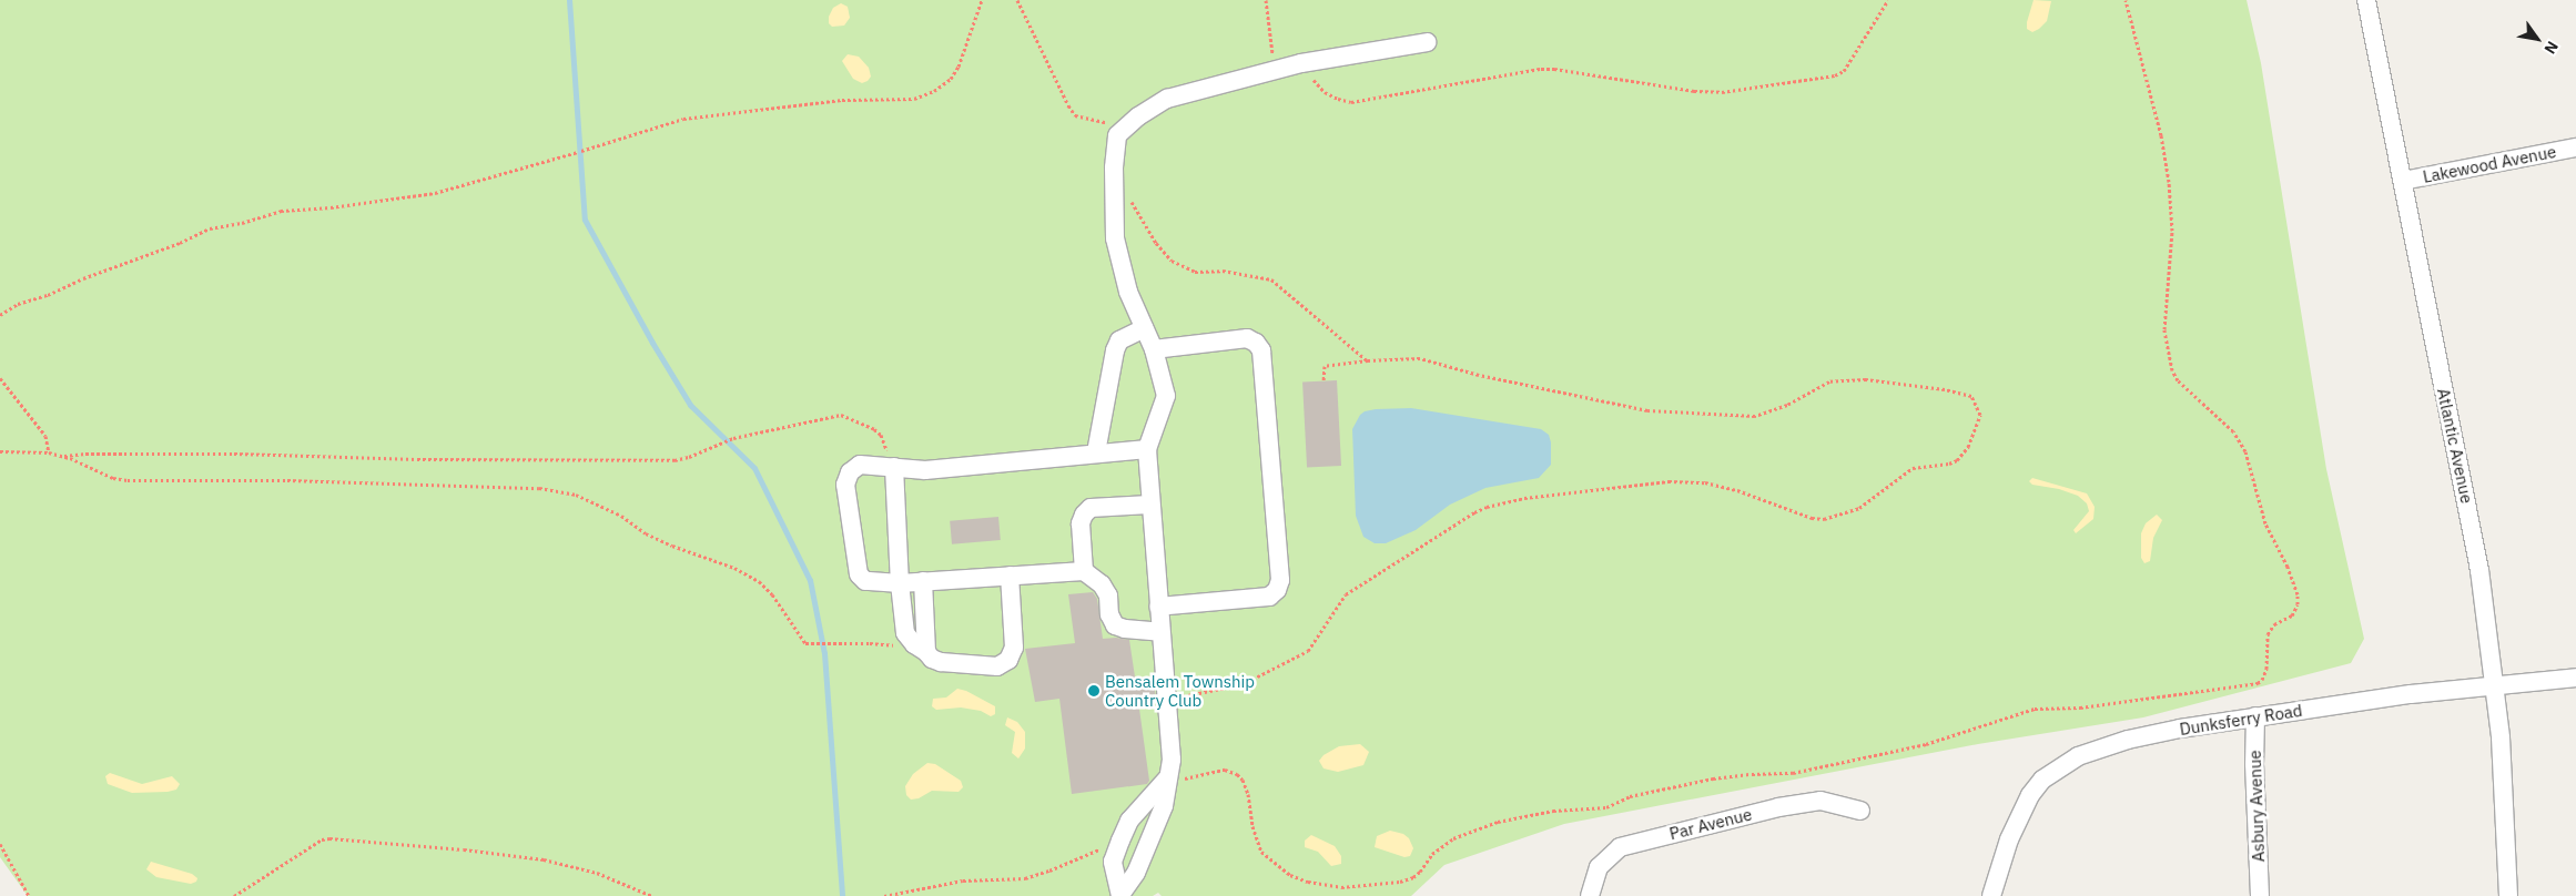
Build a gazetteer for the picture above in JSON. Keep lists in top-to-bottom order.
{
  "streets": {
    "street": [
      "Lakewood Avenue",
      "Atlantic Avenue",
      "Dunksferry Road",
      "Asbury Avenue",
      "Par Avenue"
    ]
  },
  "crossings": [
    ["Lakewood Avenue", "Atlantic Avenue"],
    ["Atlantic Avenue", "Dunksferry Road"],
    ["Dunksferry Road", "Asbury Avenue"]
  ],
  "places": ["Bensalem Township Country Club"],
  "north": "bottom right"
}
